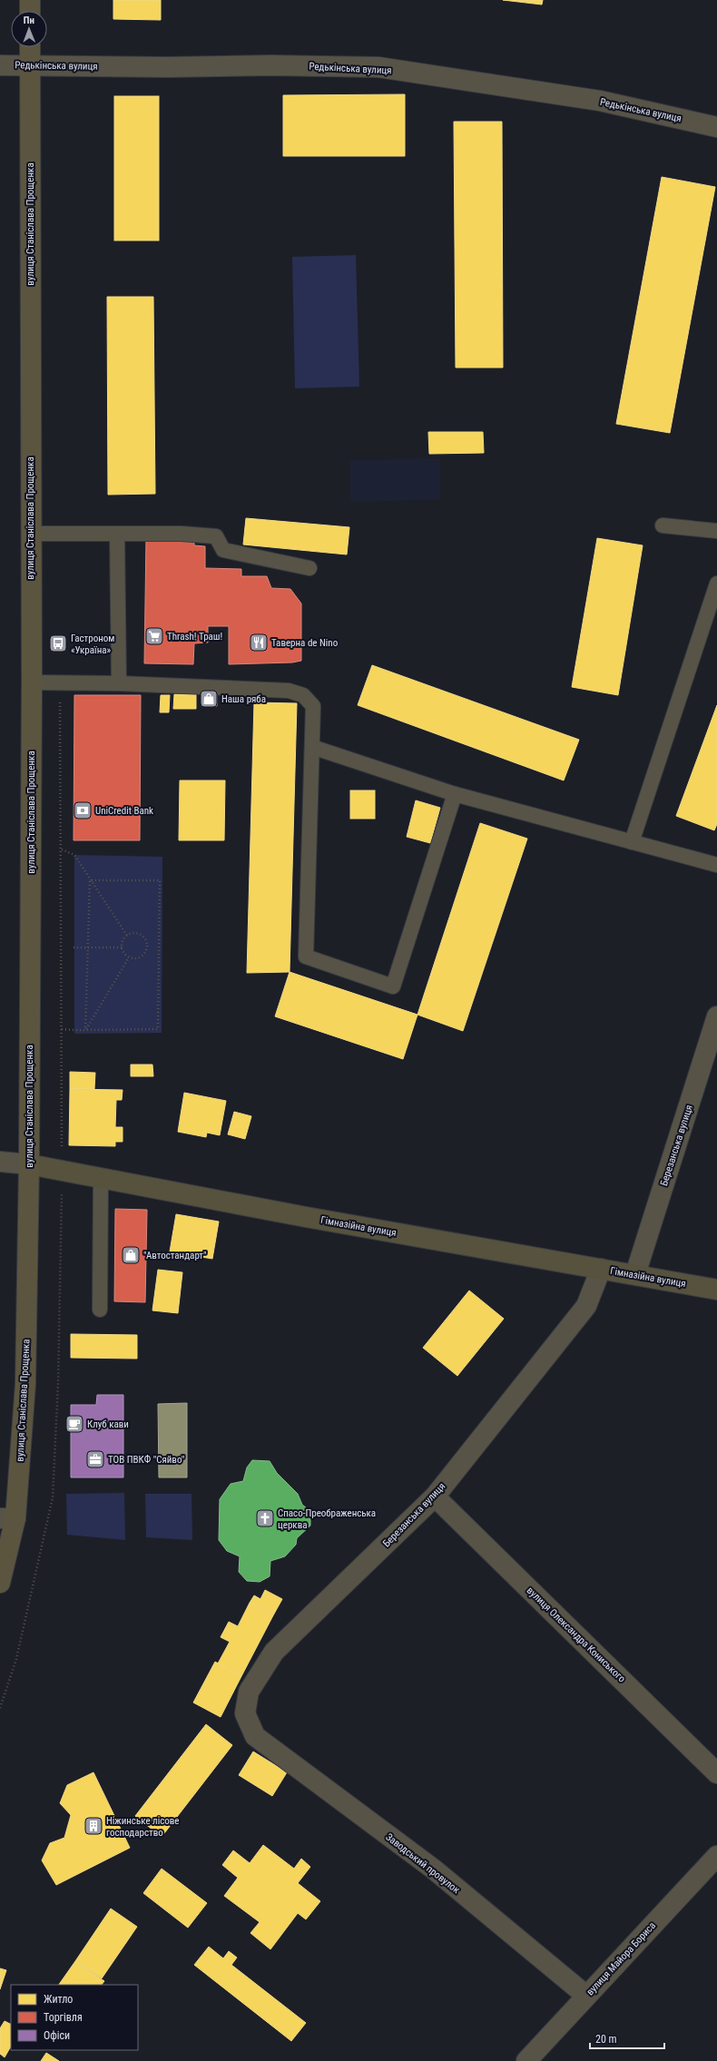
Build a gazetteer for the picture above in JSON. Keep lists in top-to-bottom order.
{
  "streets": {
    "main road": ["вулиця Станіслава Прощенка"],
    "street": [
      "Редькінська вулиця",
      "Березанська вулиця",
      "Гімназійна вулиця",
      "вулиця Олександра Кониського",
      "Заводський провулок",
      "вулиця Майора Бориса"
    ]
  },
  "crossings": [
    ["Редькінська вулиця", "вулиця Станіслава Прощенка"],
    ["вулиця Станіслава Прощенка", "Гімназійна вулиця"],
    ["Березанська вулиця", "Гімназійна вулиця"],
    ["Березанська вулиця", "вулиця Олександра Кониського"],
    ["Березанська вулиця", "Заводський провулок"],
    ["Заводський провулок", "вулиця Майора Бориса"]
  ],
  "places": {
    "supermarket": ["Thrash! Траш!"],
    "restaurant": ["Таверна de Nino"],
    "bus stop": ["Гастроном «Україна»"],
    "shop": ["Наша ряба", "\"Автостандарт\""],
    "bank": ["UniCredit Bank"],
    "cafe": ["Клуб кави"],
    "office": ["ТОВ ПВКФ \"Сяйво\""],
    "church": ["Спасо-Преображенська церква"],
    "building": ["Ніжинське лісове господарство"]
  },
  "legend": ["Житло", "Торгівля", "Офіси"],
  "scale_bar": "20 m",
  "north": "top"
}
